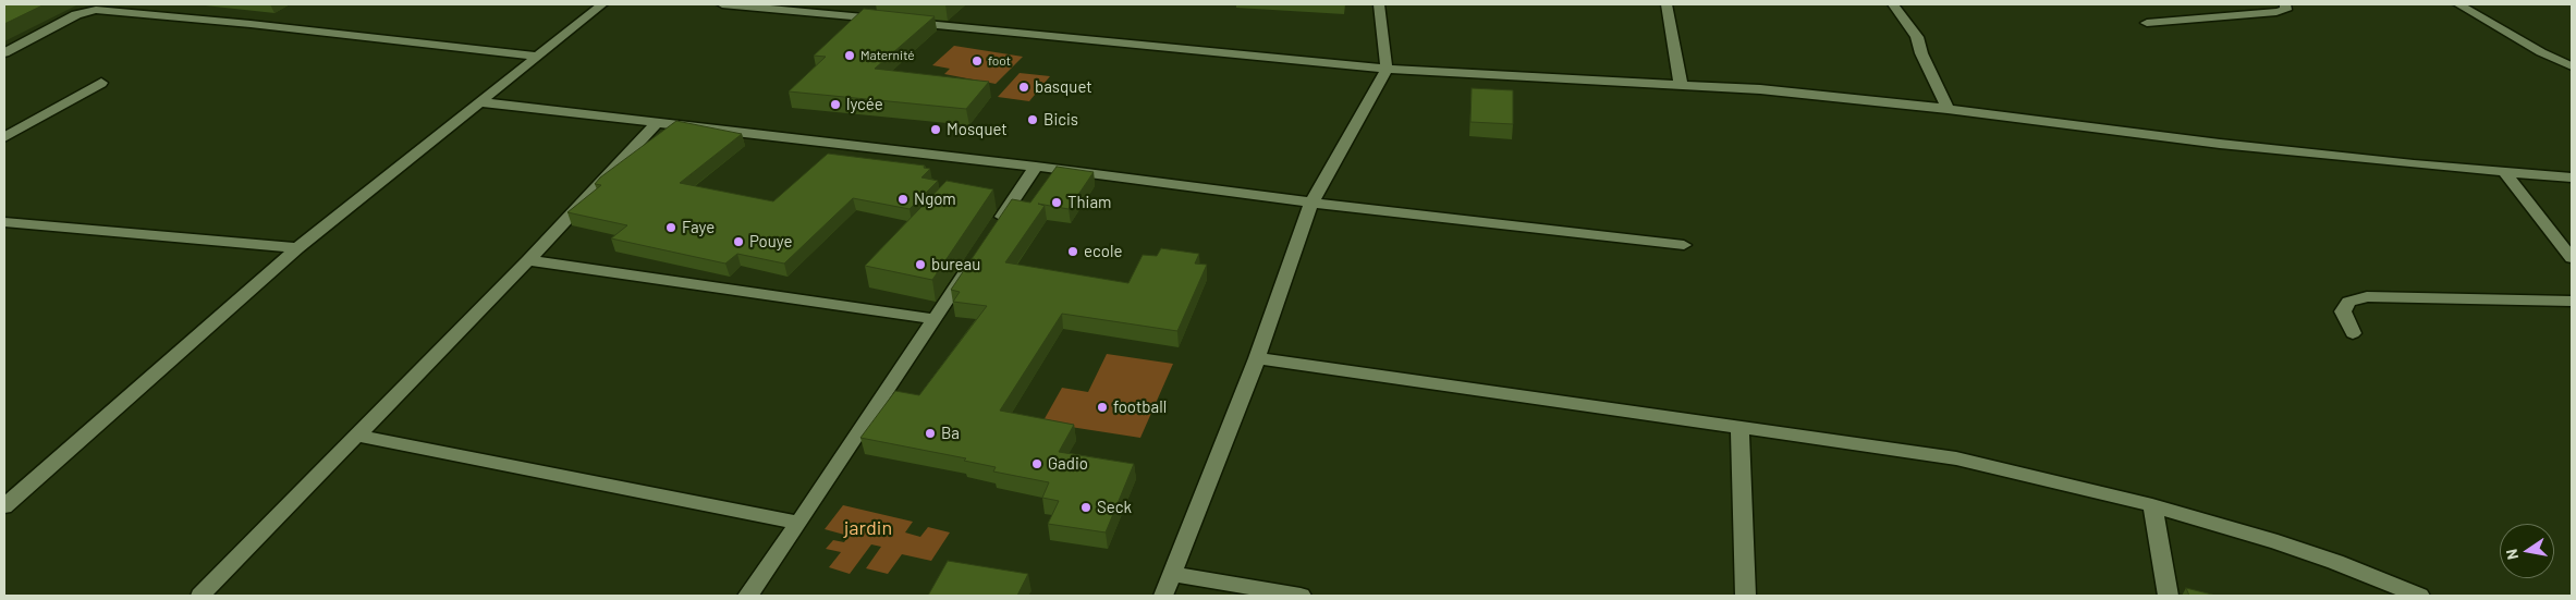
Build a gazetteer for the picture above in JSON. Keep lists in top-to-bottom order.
{
  "parks": ["jardin"],
  "places": [
    "Maternité",
    "foot",
    "basquet",
    "lycée",
    "Bicis",
    "Mosquet",
    "Ngom",
    "Thiam",
    "Faye",
    "Pouye",
    "ecole",
    "bureau",
    "football",
    "Ba",
    "Gadio",
    "Seck"
  ],
  "north": "left"
}
